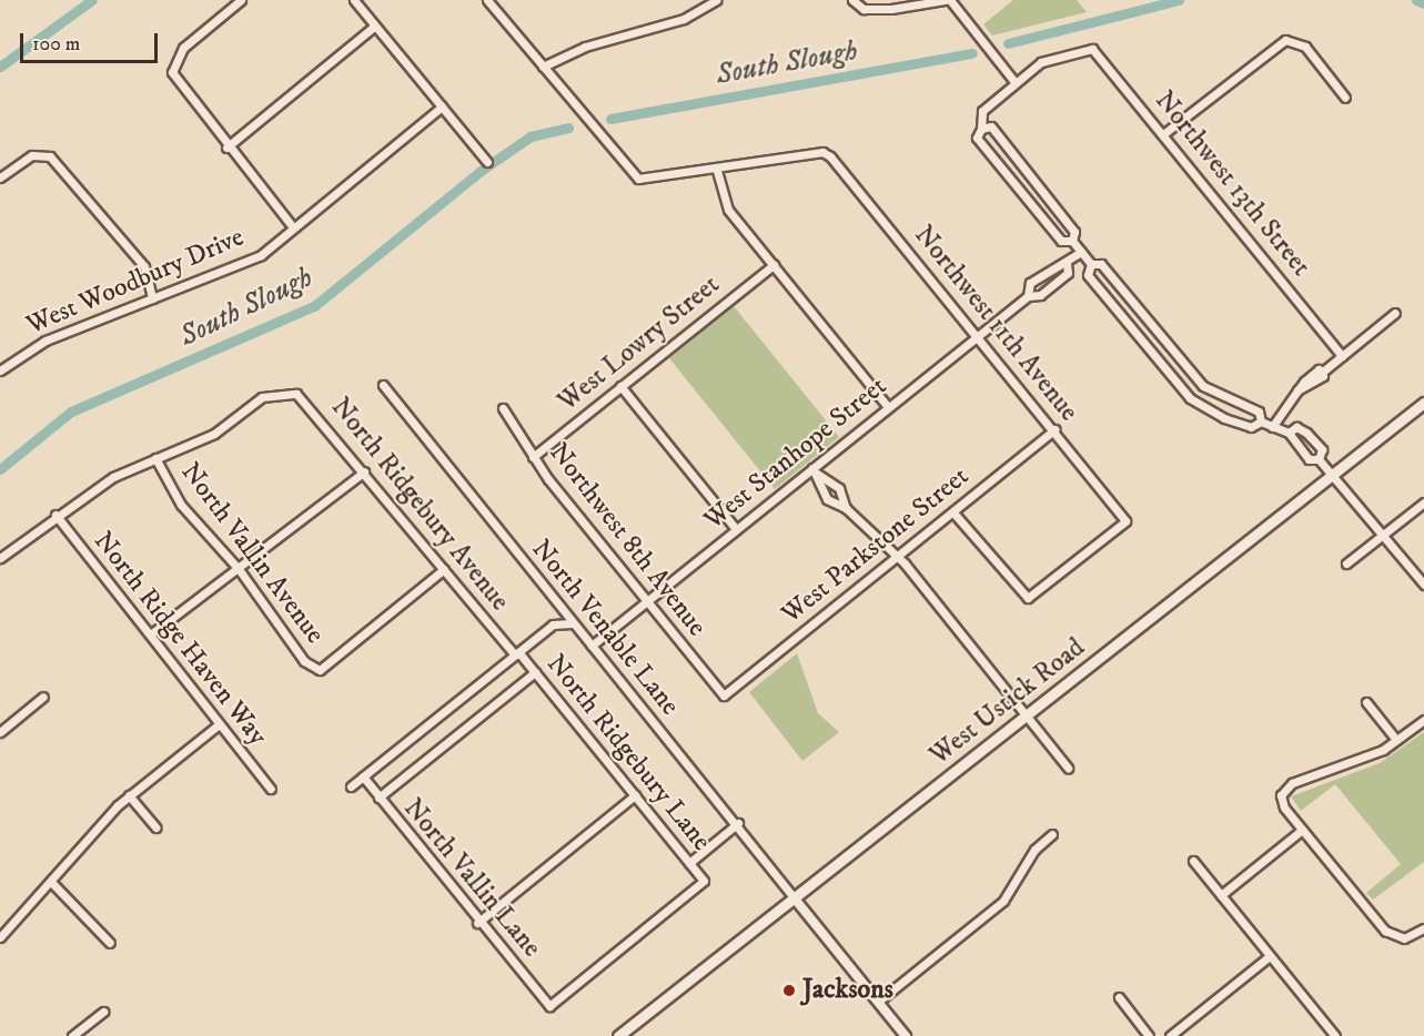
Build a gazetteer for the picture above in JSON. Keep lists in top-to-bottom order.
{
  "streets": {
    "main road": ["West Ustick Road"],
    "street": [
      "Northwest 13th Street",
      "West Woodbury Drive",
      "Northwest 11th Avenue",
      "West Lowry Street",
      "West Stanhope Street",
      "North Ridgebury Avenue",
      "Northwest 8th Avenue",
      "West Parkstone Street",
      "North Vallin Avenue",
      "North Venable Lane",
      "North Ridge Haven Way",
      "North Ridgebury Lane",
      "North Vallin Lane"
    ]
  },
  "crossings": [
    ["Northwest 11th Avenue", "West Stanhope Street"],
    ["Northwest 11th Avenue", "West Parkstone Street"],
    ["West Lowry Street", "Northwest 8th Avenue"],
    ["West Stanhope Street", "Northwest 8th Avenue"],
    ["West Stanhope Street", "North Venable Lane"],
    ["North Ridgebury Avenue", "North Vallin Avenue"],
    ["North Ridgebury Avenue", "North Ridgebury Lane"],
    ["Northwest 8th Avenue", "West Parkstone Street"],
    ["North Venable Lane", "West Ustick Road"],
    ["North Ridgebury Lane", "North Vallin Lane"]
  ],
  "water": ["South Slough"],
  "places": ["Jacksons"],
  "scale_bar": "100 m"
}
